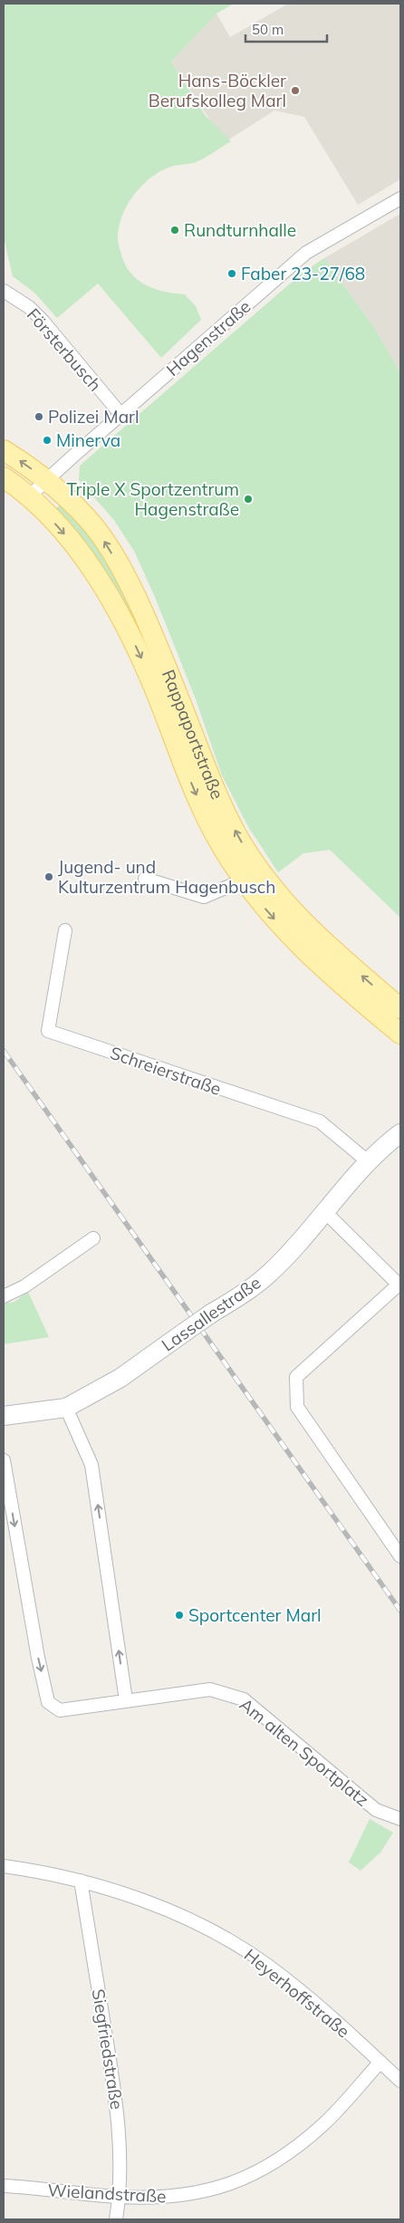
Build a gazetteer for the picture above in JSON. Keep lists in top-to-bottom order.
{
  "streets": {
    "main road": ["Rappaportstraße"],
    "street": [
      "Hagenstraße",
      "Försterbusch",
      "Schreierstraße",
      "Lassallestraße",
      "Am alten Sportplatz",
      "Heyerhoffstraße",
      "Siegfriedstraße",
      "Wielandstraße"
    ]
  },
  "crossings": [
    ["Hagenstraße", "Försterbusch"],
    ["Hagenstraße", "Rappaportstraße"],
    ["Schreierstraße", "Lassallestraße"],
    ["Heyerhoffstraße", "Siegfriedstraße"],
    ["Heyerhoffstraße", "Wielandstraße"],
    ["Siegfriedstraße", "Wielandstraße"]
  ],
  "places": [
    "Hans-Böckler Berufskolleg Marl",
    "Rundturnhalle",
    "Faber 23-27/68",
    "Polizei Marl",
    "Minerva",
    "Triple X Sportzentrum Hagenstraße",
    "Jugend- und Kulturzentrum Hagenbusch",
    "Sportcenter Marl"
  ],
  "scale_bar": "50 m"
}
